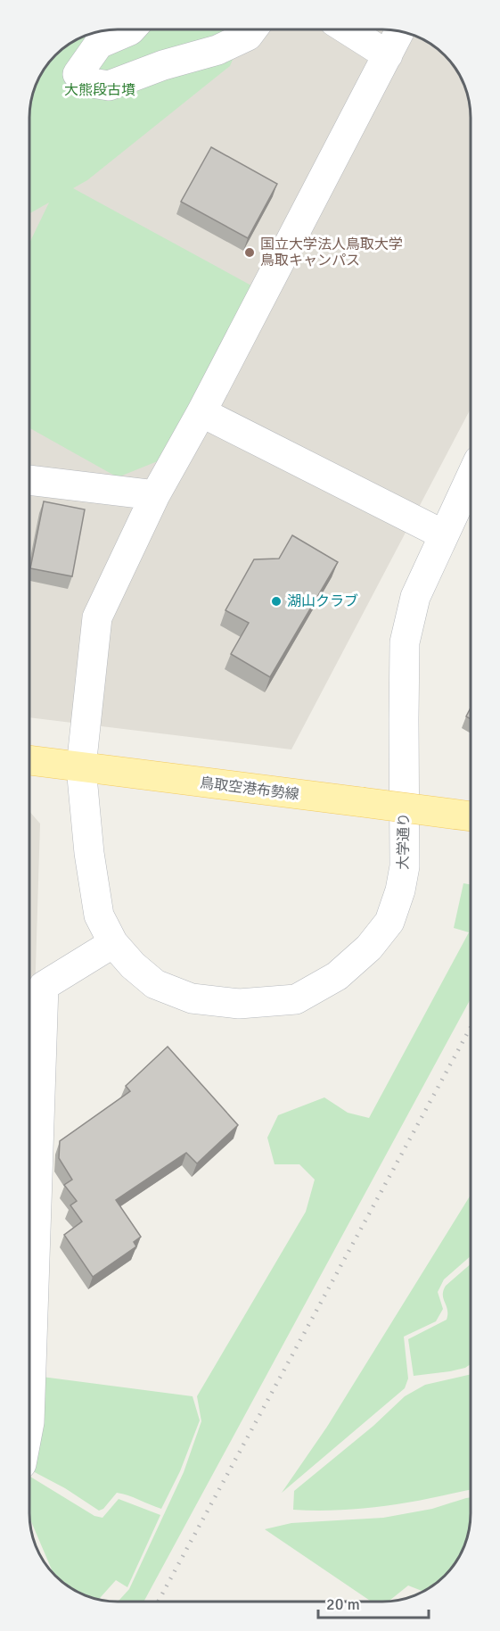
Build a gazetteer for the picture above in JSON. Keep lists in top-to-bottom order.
{
  "streets": {
    "main road": ["鳥取空港布勢線"],
    "street": ["大学通り"]
  },
  "crossings": [
    ["鳥取空港布勢線", "大学通り"]
  ],
  "parks": ["大熊段古墳"],
  "places": ["国立大学法人鳥取大学 鳥取キャンパス", "湖山クラブ"],
  "scale_bar": "20 m"
}
